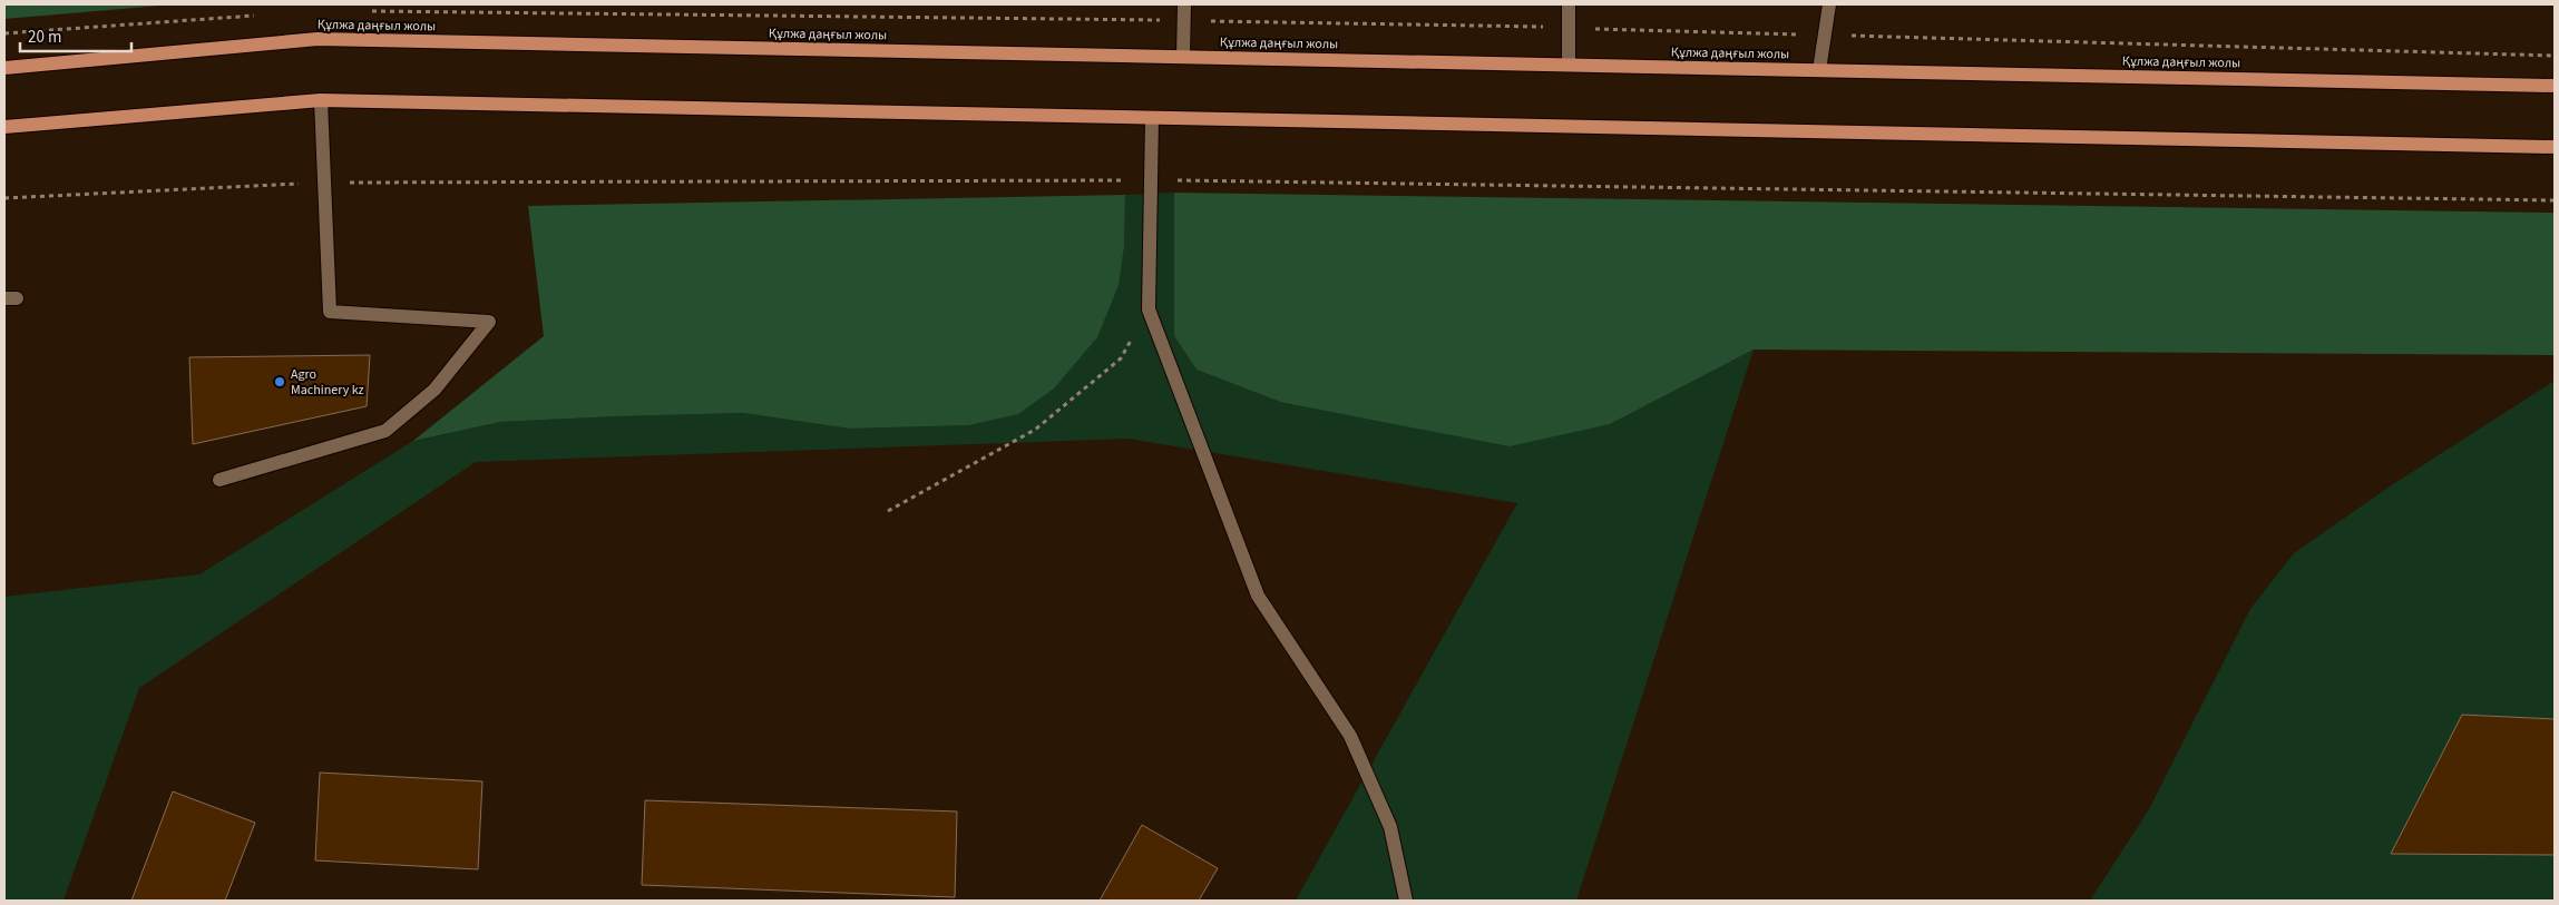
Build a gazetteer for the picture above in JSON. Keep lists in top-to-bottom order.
{
  "streets": {
    "main road": ["Құлжа даңғыл жолы"]
  },
  "places": ["Agro Machinery kz"],
  "scale_bar": "20 m"
}
